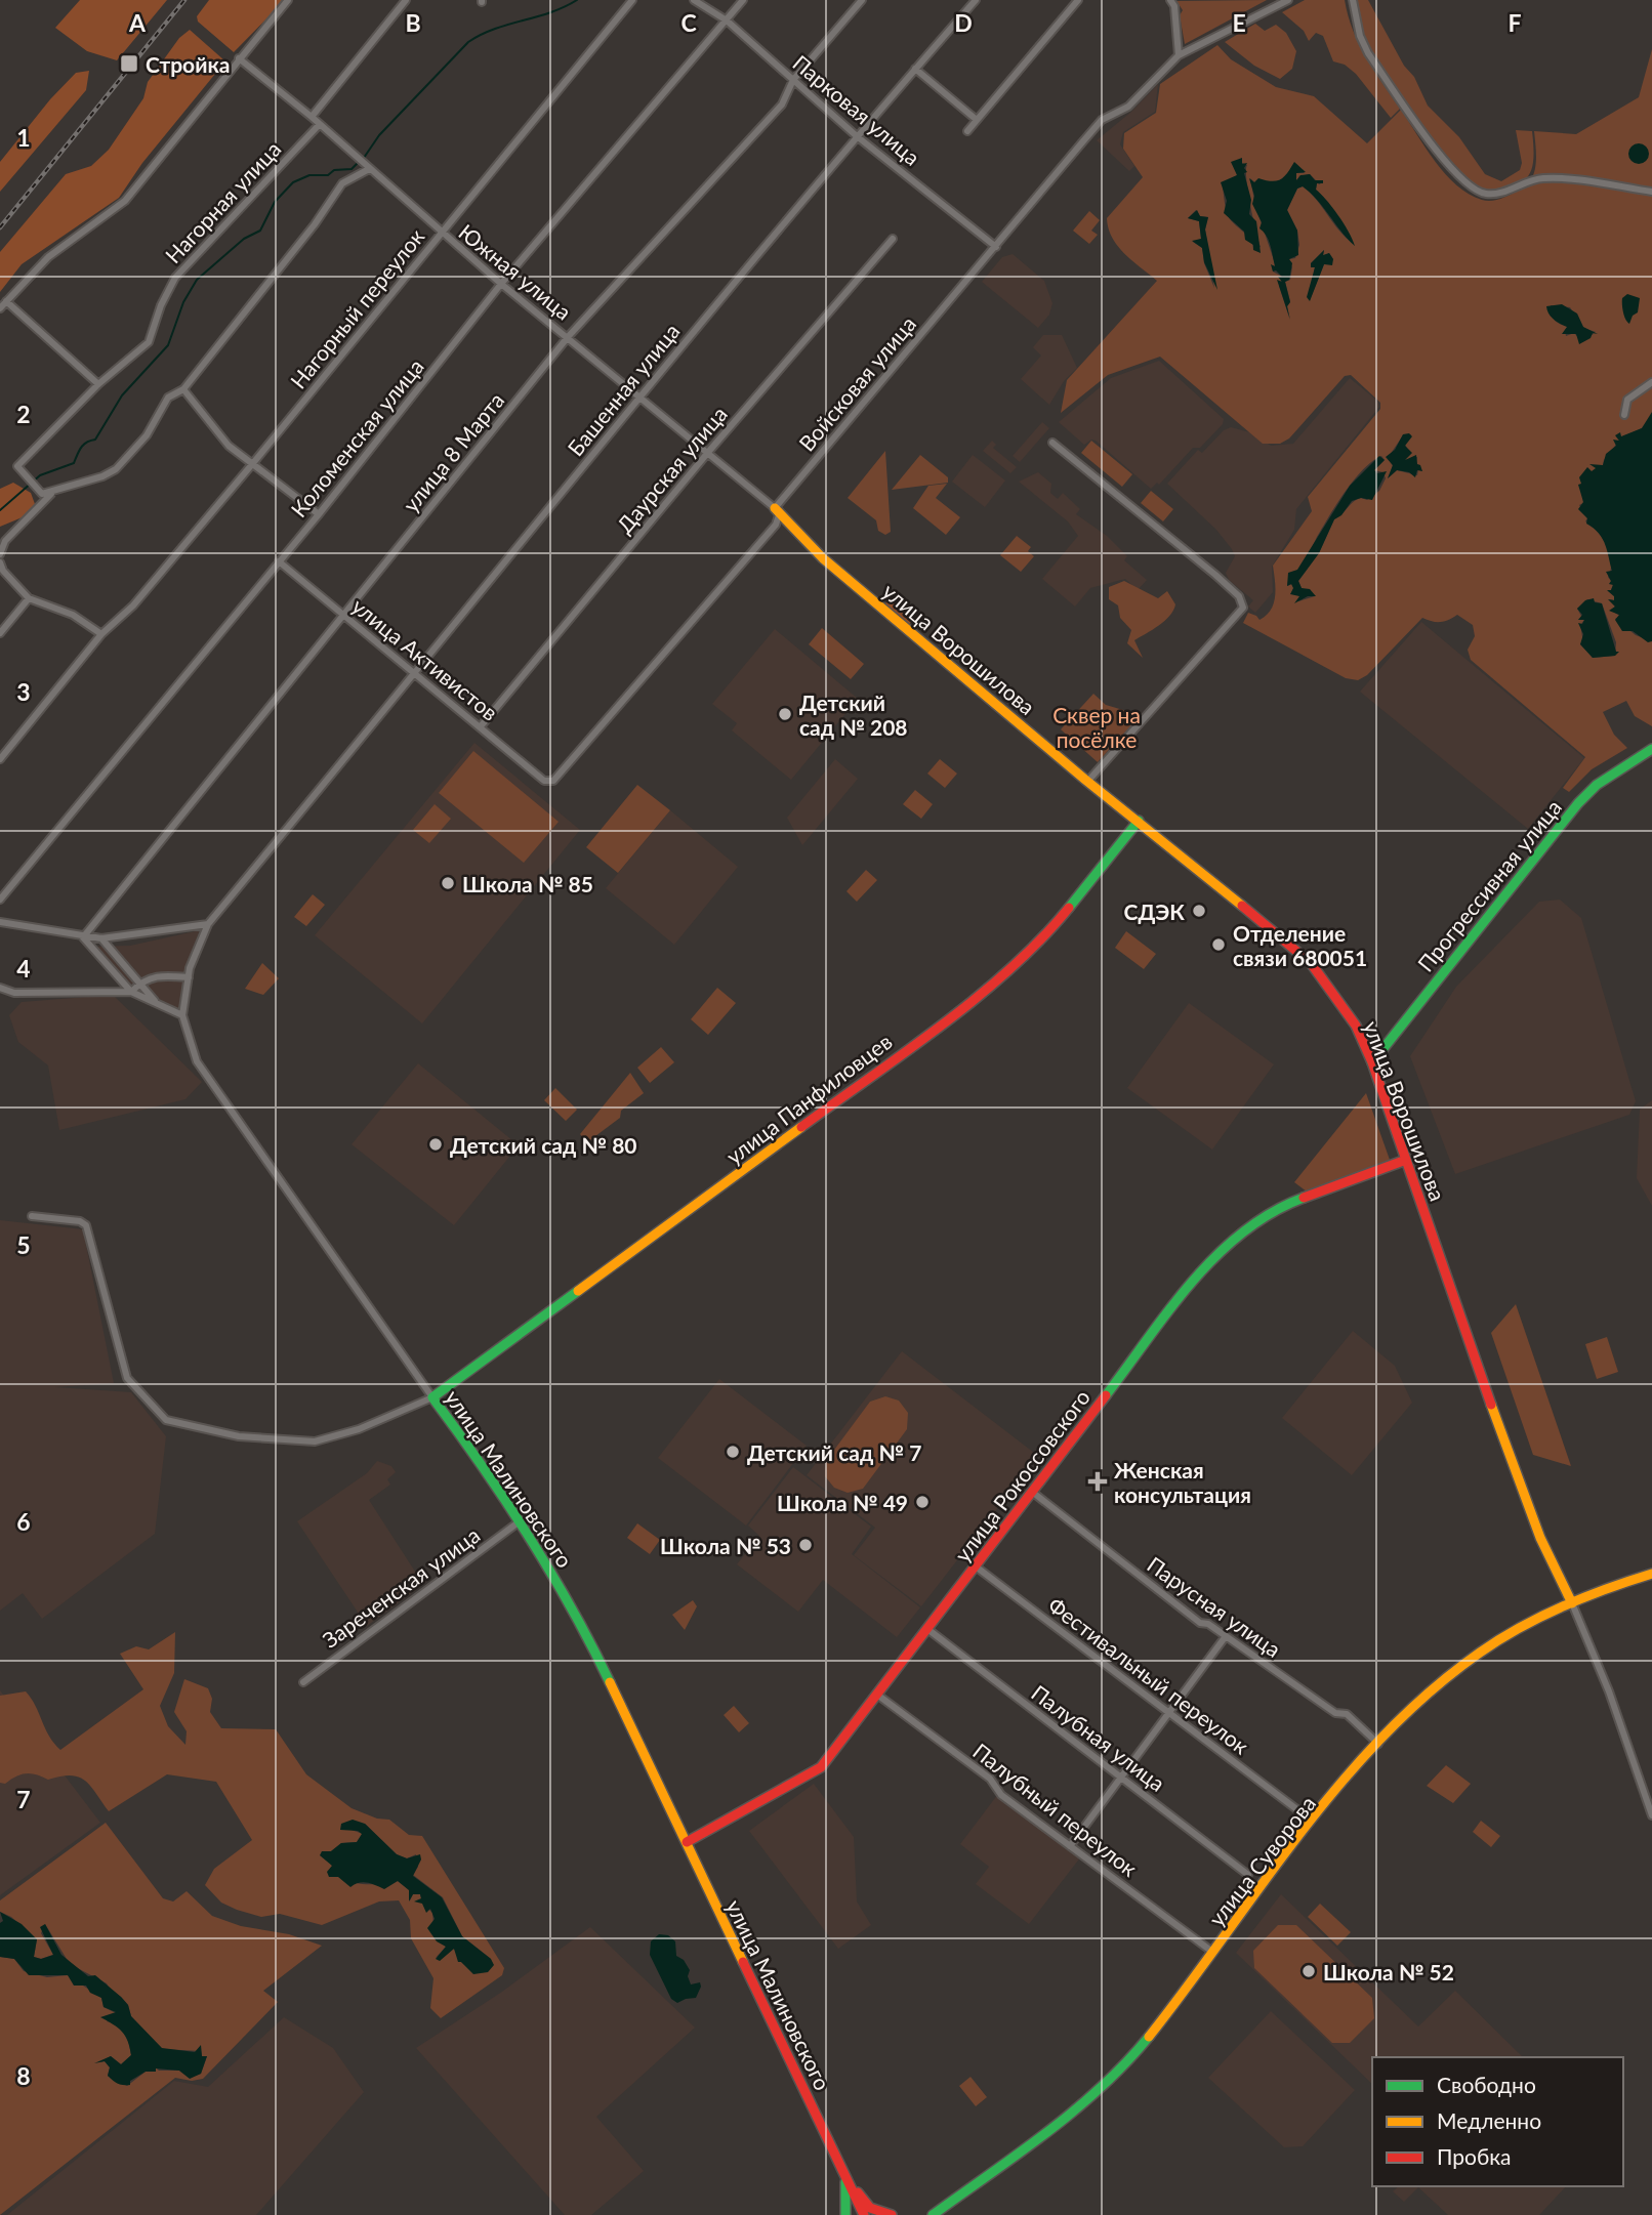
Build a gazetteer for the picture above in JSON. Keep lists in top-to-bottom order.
{
  "streets": {
    "street": [
      "Парковая улица",
      "Нагорная улица",
      "Южная улица",
      "Нагорный переулок",
      "Войсковая улица",
      "Башенная улица",
      "Коломенская улица",
      "улица 8 Марта",
      "Даурская улица",
      "улица Ворошилова",
      "улица Активистов",
      "Прогрессивная улица",
      "улица Панфиловцев",
      "улица Рокоссовского",
      "улица Малиновского",
      "Зареченская улица",
      "Парусная улица",
      "Фестивальный переулок",
      "Палубная улица",
      "Палубный переулок",
      "улица Суворова"
    ]
  },
  "crossings": [
    ["Парковая улица", "Войсковая улица"],
    ["Парковая улица", "Башенная улица"],
    ["Парковая улица", "Коломенская улица"],
    ["Парковая улица", "улица 8 Марта"],
    ["Нагорная улица", "Южная улица"],
    ["Южная улица", "Нагорный переулок"],
    ["Южная улица", "Войсковая улица"],
    ["Южная улица", "Башенная улица"],
    ["Южная улица", "Коломенская улица"],
    ["Южная улица", "улица 8 Марта"],
    ["Южная улица", "Даурская улица"],
    ["Южная улица", "улица Ворошилова"],
    ["Войсковая улица", "улица Ворошилова"],
    ["Войсковая улица", "улица Активистов"],
    ["Башенная улица", "улица Активистов"],
    ["Башенная улица", "улица Малиновского"],
    ["Коломенская улица", "улица Активистов"],
    ["улица 8 Марта", "улица Активистов"],
    ["Даурская улица", "улица Активистов"],
    ["улица Ворошилова", "Прогрессивная улица"],
    ["улица Ворошилова", "улица Панфиловцев"],
    ["улица Ворошилова", "улица Рокоссовского"],
    ["улица Ворошилова", "улица Суворова"],
    ["улица Панфиловцев", "улица Малиновского"],
    ["улица Рокоссовского", "улица Малиновского"],
    ["улица Рокоссовского", "Парусная улица"],
    ["улица Рокоссовского", "Фестивальный переулок"],
    ["улица Рокоссовского", "Палубная улица"],
    ["улица Рокоссовского", "Палубный переулок"],
    ["улица Малиновского", "Зареченская улица"],
    ["Парусная улица", "улица Суворова"],
    ["Палубный переулок", "улица Суворова"]
  ],
  "parks": ["Сквер на посёлке"],
  "places": {
    "transit": ["Стройка"],
    "other": [
      "Детский сад № 208",
      "Школа № 85",
      "СДЭК",
      "Отделение связи 680051",
      "Детский сад № 80",
      "Детский сад № 7",
      "Школа № 49",
      "Школа № 53",
      "Школа № 52"
    ],
    "health": ["Женская консультация"]
  },
  "legend": ["Свободно", "Медленно", "Пробка"],
  "grid": {
    "columns": [
      "A",
      "B",
      "C",
      "D",
      "E",
      "F"
    ],
    "rows": [
      "1",
      "2",
      "3",
      "4",
      "5",
      "6",
      "7",
      "8"
    ]
  }
}
